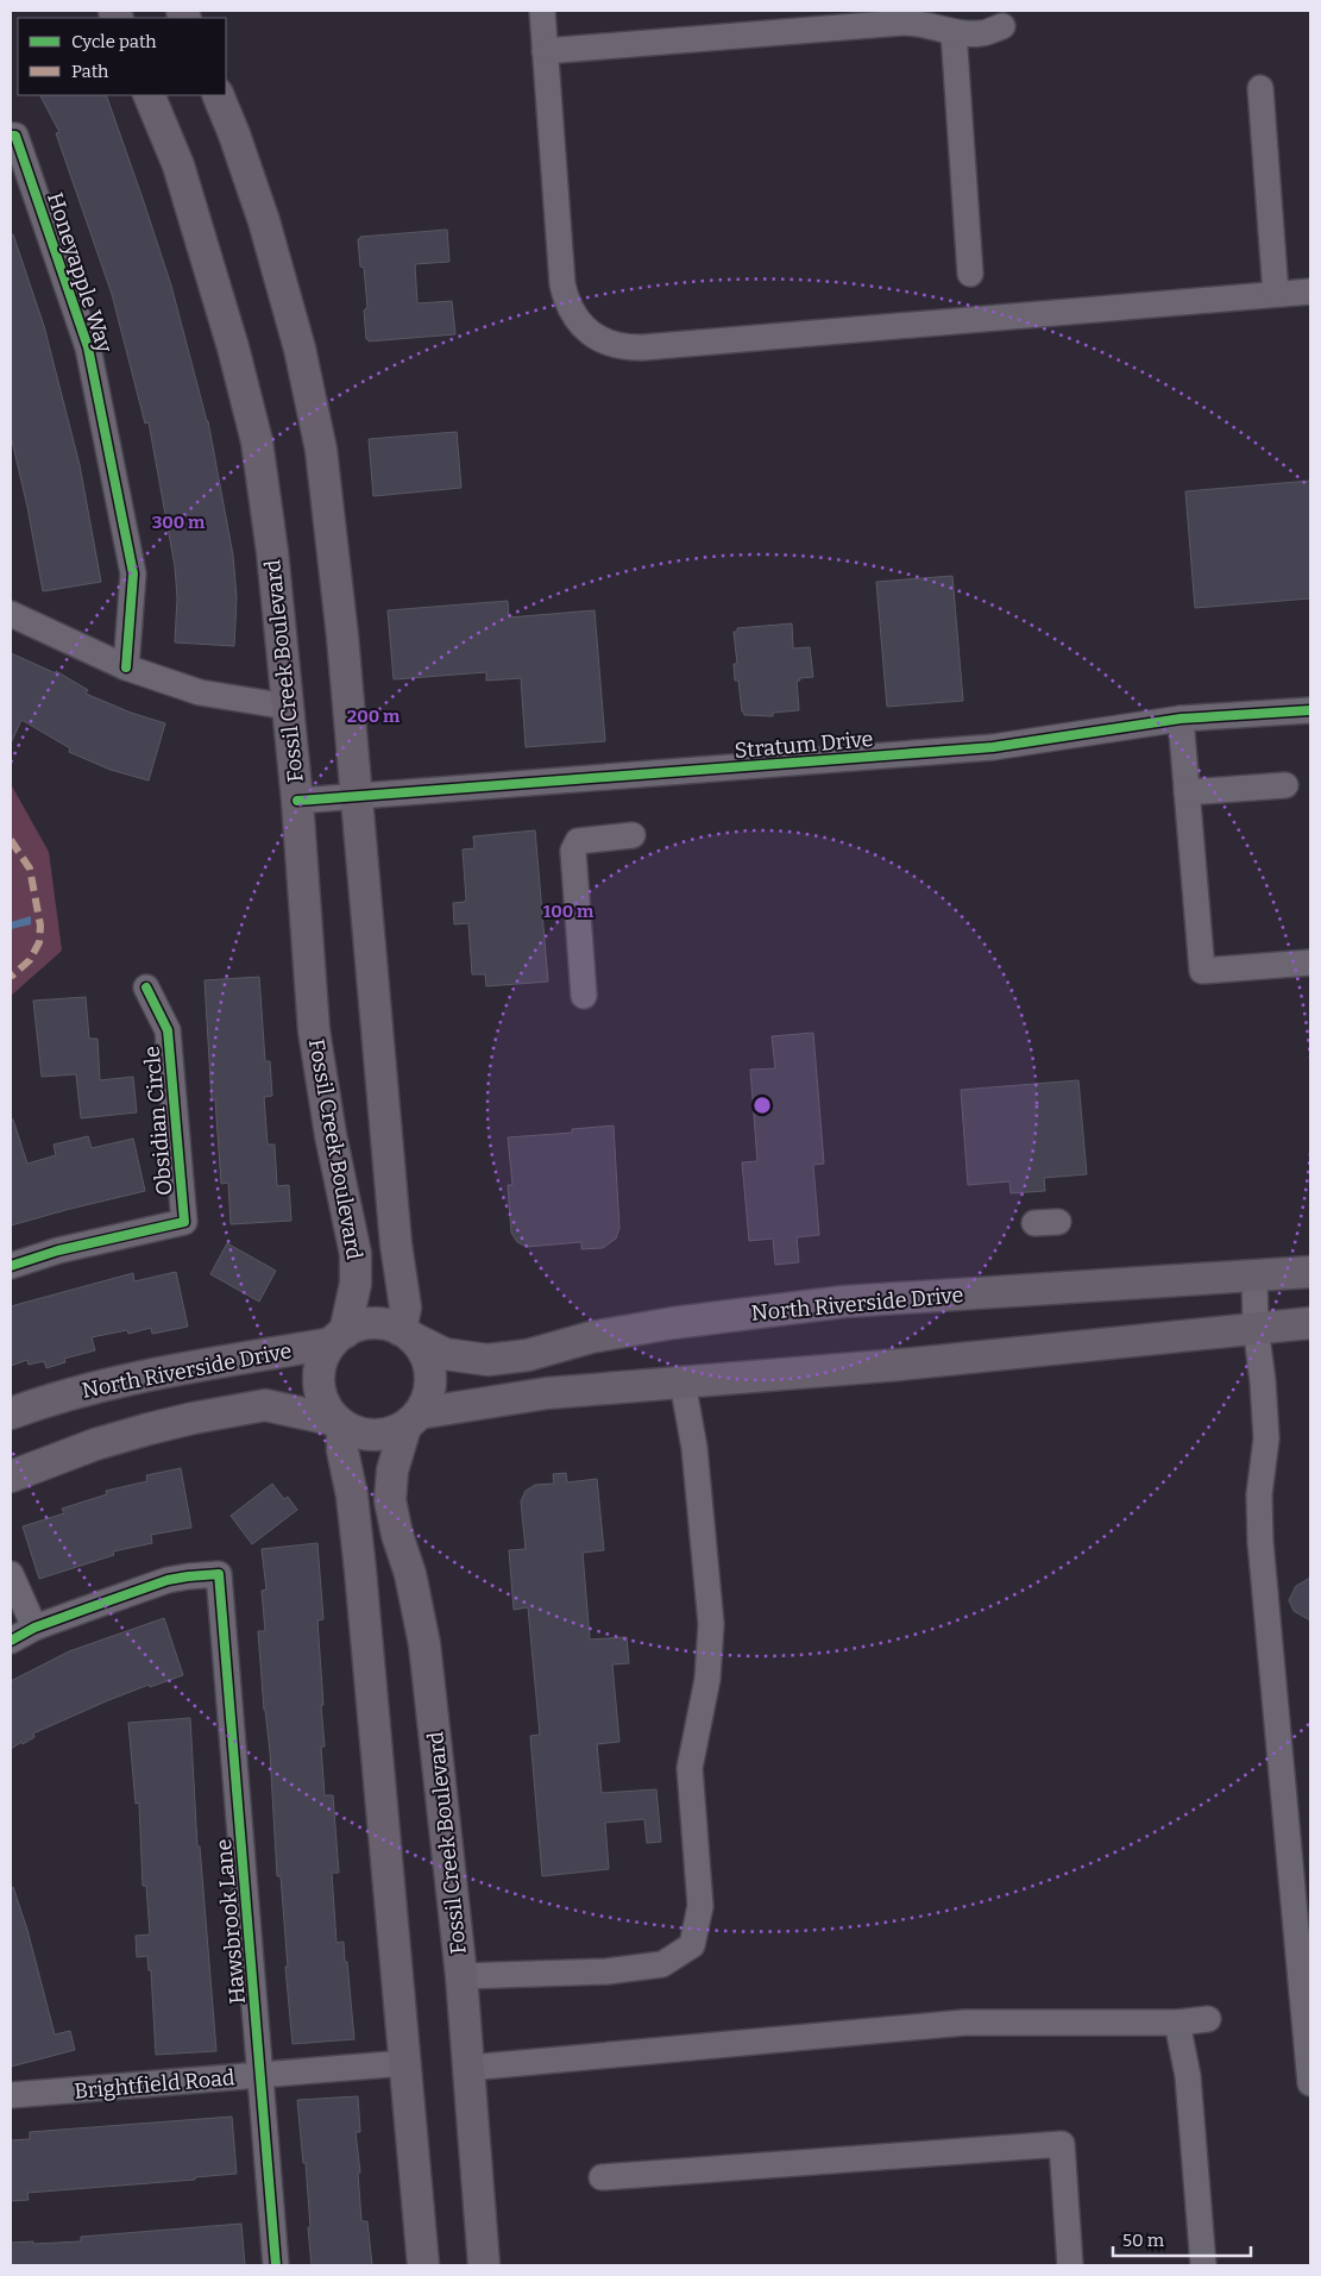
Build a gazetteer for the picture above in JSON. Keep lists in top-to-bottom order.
{
  "streets": {
    "main road": ["Fossil Creek Boulevard", "North Riverside Drive"],
    "street": [
      "Honeyapple Way",
      "Stratum Drive",
      "Obsidian Circle",
      "Hawsbrook Lane",
      "Brightfield Road"
    ]
  },
  "crossings": [
    ["Fossil Creek Boulevard", "Stratum Drive"],
    ["Fossil Creek Boulevard", "North Riverside Drive"],
    ["Hawsbrook Lane", "Brightfield Road"]
  ],
  "legend": ["Cycle path", "Path"],
  "scale_bar": "50 m",
  "rings": ["300 m", "200 m", "100 m"]
}
